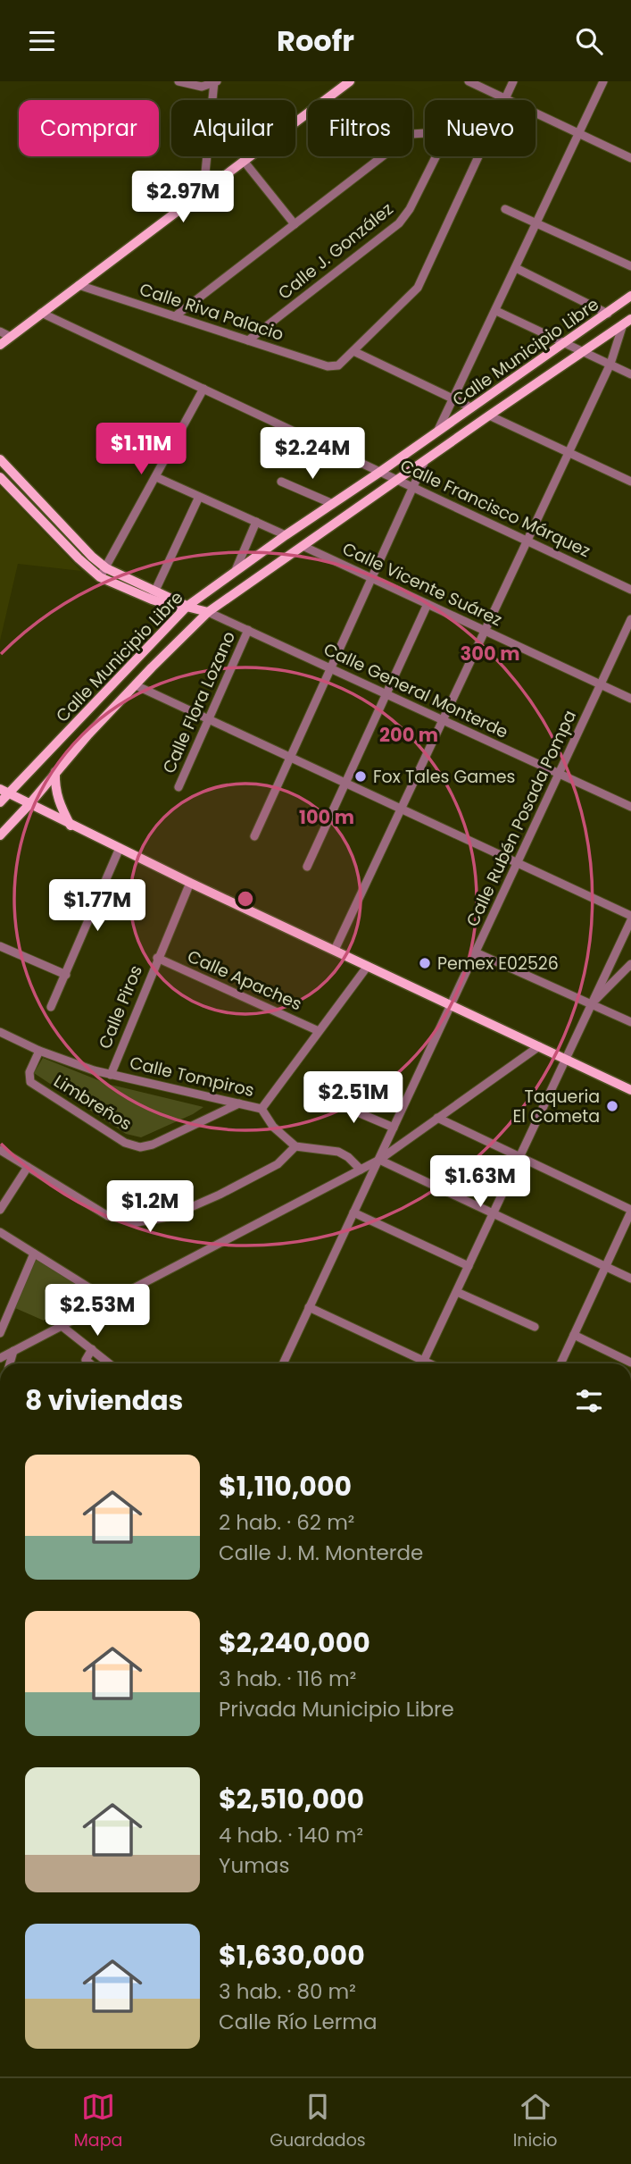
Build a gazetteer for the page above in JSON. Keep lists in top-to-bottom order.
{
  "streets": {
    "main road": ["Calle Municipio Libre", "Calle General Monterde"],
    "street": [
      "Calle J. González",
      "Calle Riva Palacio",
      "Calle Francisco Márquez",
      "Calle Vicente Suárez",
      "Calle Flora Lozano",
      "Calle Rubén Posada Pompa",
      "Calle Apaches",
      "Calle Piros",
      "Calle Tompiros",
      "Limbreños"
    ]
  },
  "crossings": [
    ["Calle J. González", "Calle Riva Palacio"],
    ["Calle Municipio Libre", "Calle Francisco Márquez"],
    ["Calle Municipio Libre", "Calle General Monterde"],
    ["Calle Vicente Suárez", "Calle Rubén Posada Pompa"],
    ["Calle General Monterde", "Calle Flora Lozano"],
    ["Calle General Monterde", "Calle Rubén Posada Pompa"],
    ["Calle Apaches", "Calle Piros"],
    ["Calle Piros", "Calle Tompiros"],
    ["Calle Tompiros", "Limbreños"]
  ],
  "places": ["Fox Tales Games", "Pemex E02526", "Taqueria El Cometa"],
  "page": {
    "header": "Roofr",
    "chip": [
      "Comprar",
      "Alquilar",
      "Filtros",
      "Nuevo"
    ],
    "price": [
      "$2.97M",
      "$1.11M",
      "$2.24M",
      "$1.77M",
      "$2.51M",
      "$1.63M",
      "$1.2M",
      "$2.53M"
    ],
    "heading": "8 viviendas",
    "list": [
      {
        "name": "$1,110,000",
        "note": "2 hab. · 62 m² · Calle J. M. Monterde"
      },
      {
        "name": "$2,240,000",
        "note": "3 hab. · 116 m² · Privada Municipio Libre"
      },
      {
        "name": "$2,510,000",
        "note": "4 hab. · 140 m² · Yumas"
      },
      {
        "name": "$1,630,000",
        "note": "3 hab. · 80 m² · Calle Río Lerma"
      }
    ],
    "tabs": ["Mapa", "Guardados", "Inicio"]
  },
  "rings": ["300 m", "200 m", "100 m"]
}
